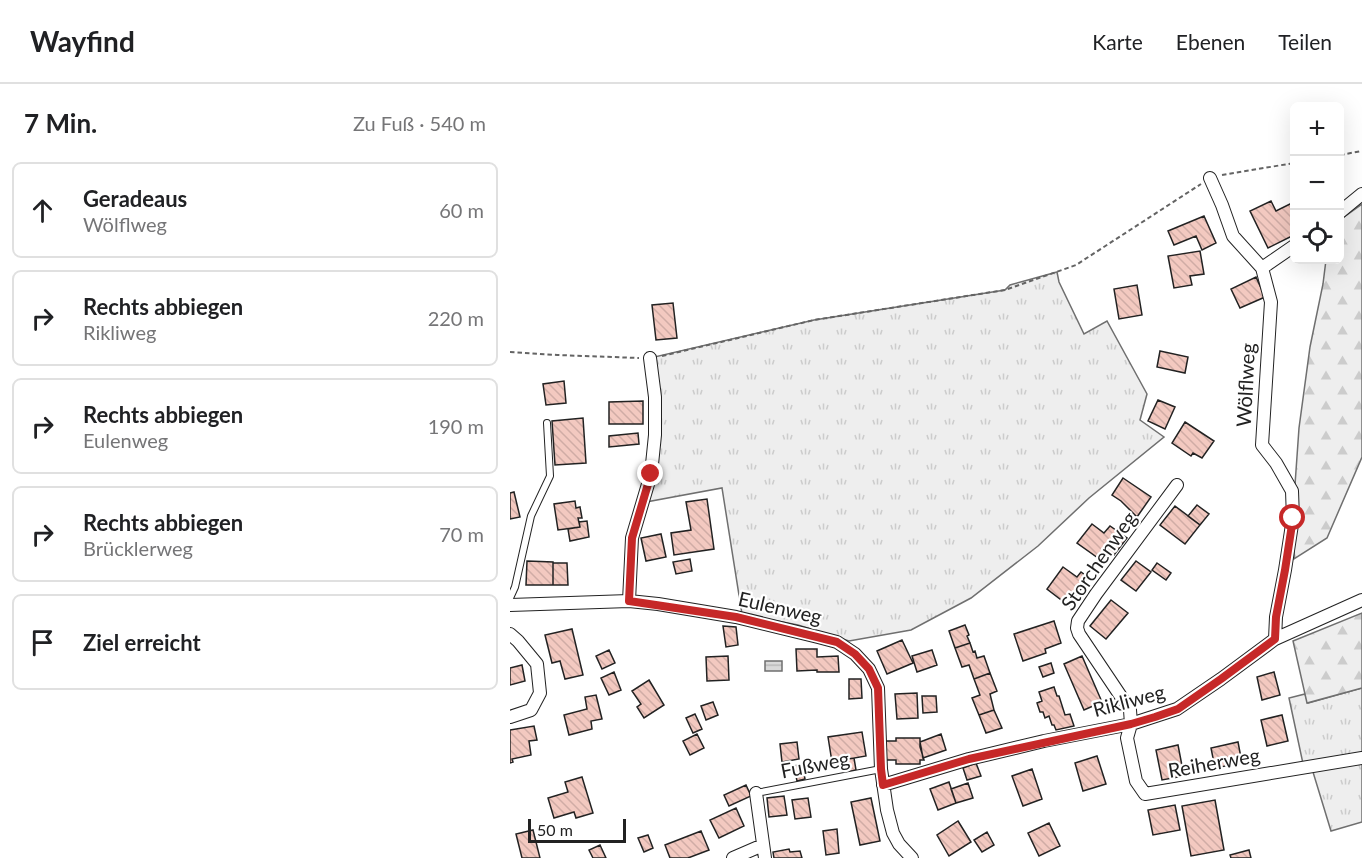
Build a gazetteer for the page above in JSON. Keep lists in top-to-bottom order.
{
  "streets": {
    "street": [
      "Wölflweg",
      "Storchenweg",
      "Eulenweg",
      "Rikliweg",
      "Reiherweg"
    ],
    "lane": ["Fußweg"]
  },
  "crossings": [
    ["Wölflweg", "Rikliweg"],
    ["Storchenweg", "Rikliweg"],
    ["Storchenweg", "Reiherweg"],
    ["Eulenweg", "Rikliweg"],
    ["Eulenweg", "Fußweg"],
    ["Rikliweg", "Reiherweg"]
  ],
  "scale_bar": "50 m",
  "page": {
    "header": "Wayfind",
    "nav": ["Karte", "Ebenen", "Teilen"],
    "heading": ["7 Min.", "Zu Fuß · 540 m"],
    "map_buttons": ["+", "−"],
    "list": [
      ["Geradeaus", "Wölflweg", "60 m"],
      ["Rechts abbiegen", "Rikliweg", "220 m"],
      ["Rechts abbiegen", "Eulenweg", "190 m"],
      ["Rechts abbiegen", "Brücklerweg", "70 m"],
      "Ziel erreicht"
    ],
    "scale": "50 m"
  }
}
